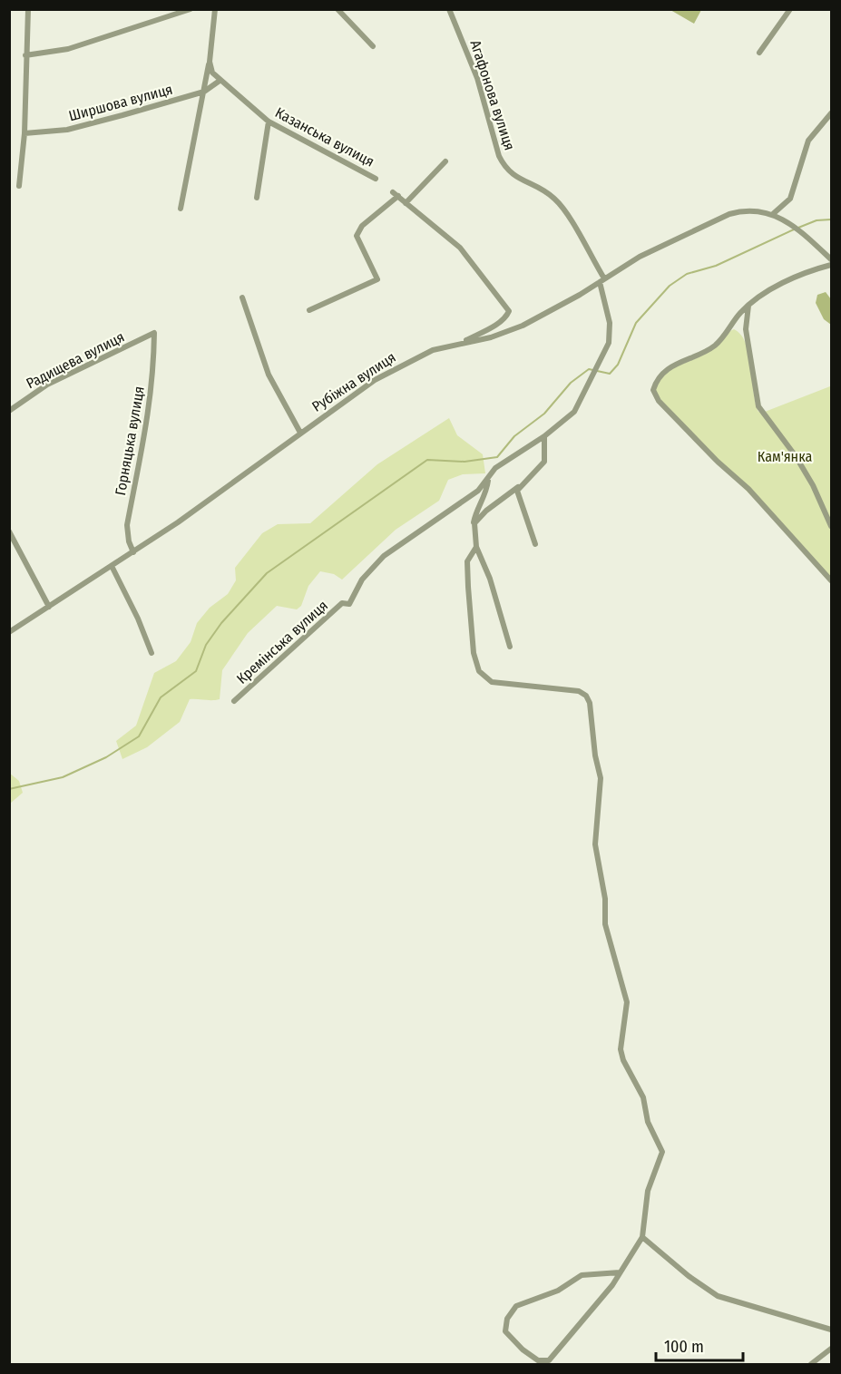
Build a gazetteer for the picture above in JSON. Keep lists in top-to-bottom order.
{
  "streets": {
    "street": [
      "Агафонова вулиця",
      "Ширшова вулиця",
      "Казанська вулиця",
      "Радищева вулиця",
      "Рубіжна вулиця",
      "Горняцька вулиця",
      "Кремінська вулиця"
    ]
  },
  "crossings": [
    ["Агафонова вулиця", "Рубіжна вулиця"],
    ["Агафонова вулиця", "Кремінська вулиця"],
    ["Ширшова вулиця", "Казанська вулиця"],
    ["Радищева вулиця", "Горняцька вулиця"],
    ["Рубіжна вулиця", "Горняцька вулиця"],
    ["Рубіжна вулиця", "Кремінська вулиця"]
  ],
  "parks": ["Кам'янка"],
  "scale_bar": "100 m"
}
